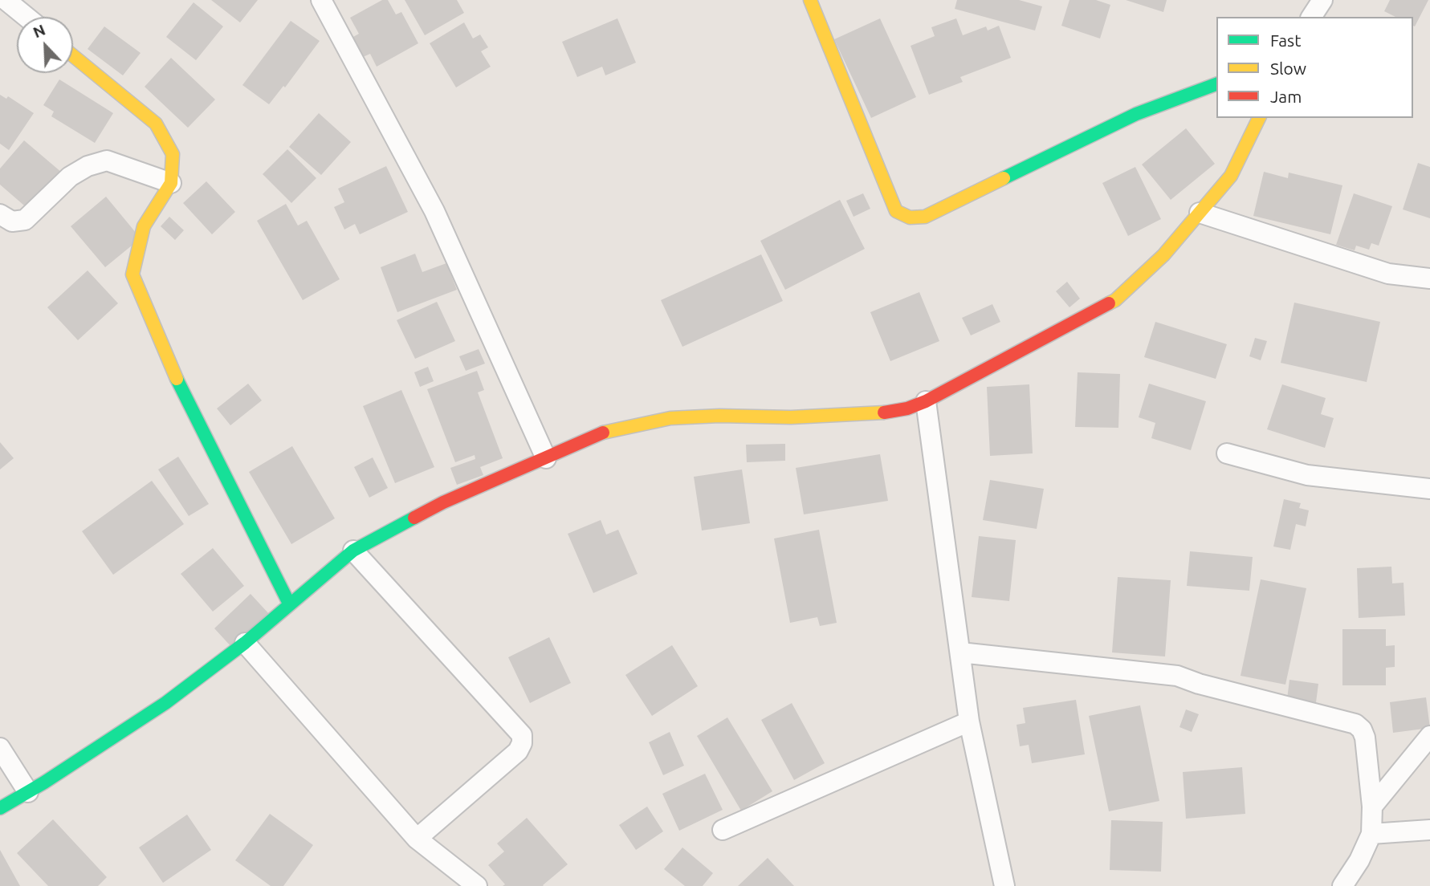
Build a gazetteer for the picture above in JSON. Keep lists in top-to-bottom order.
{
  "legend": ["Fast", "Slow", "Jam"],
  "north": "top left"
}
